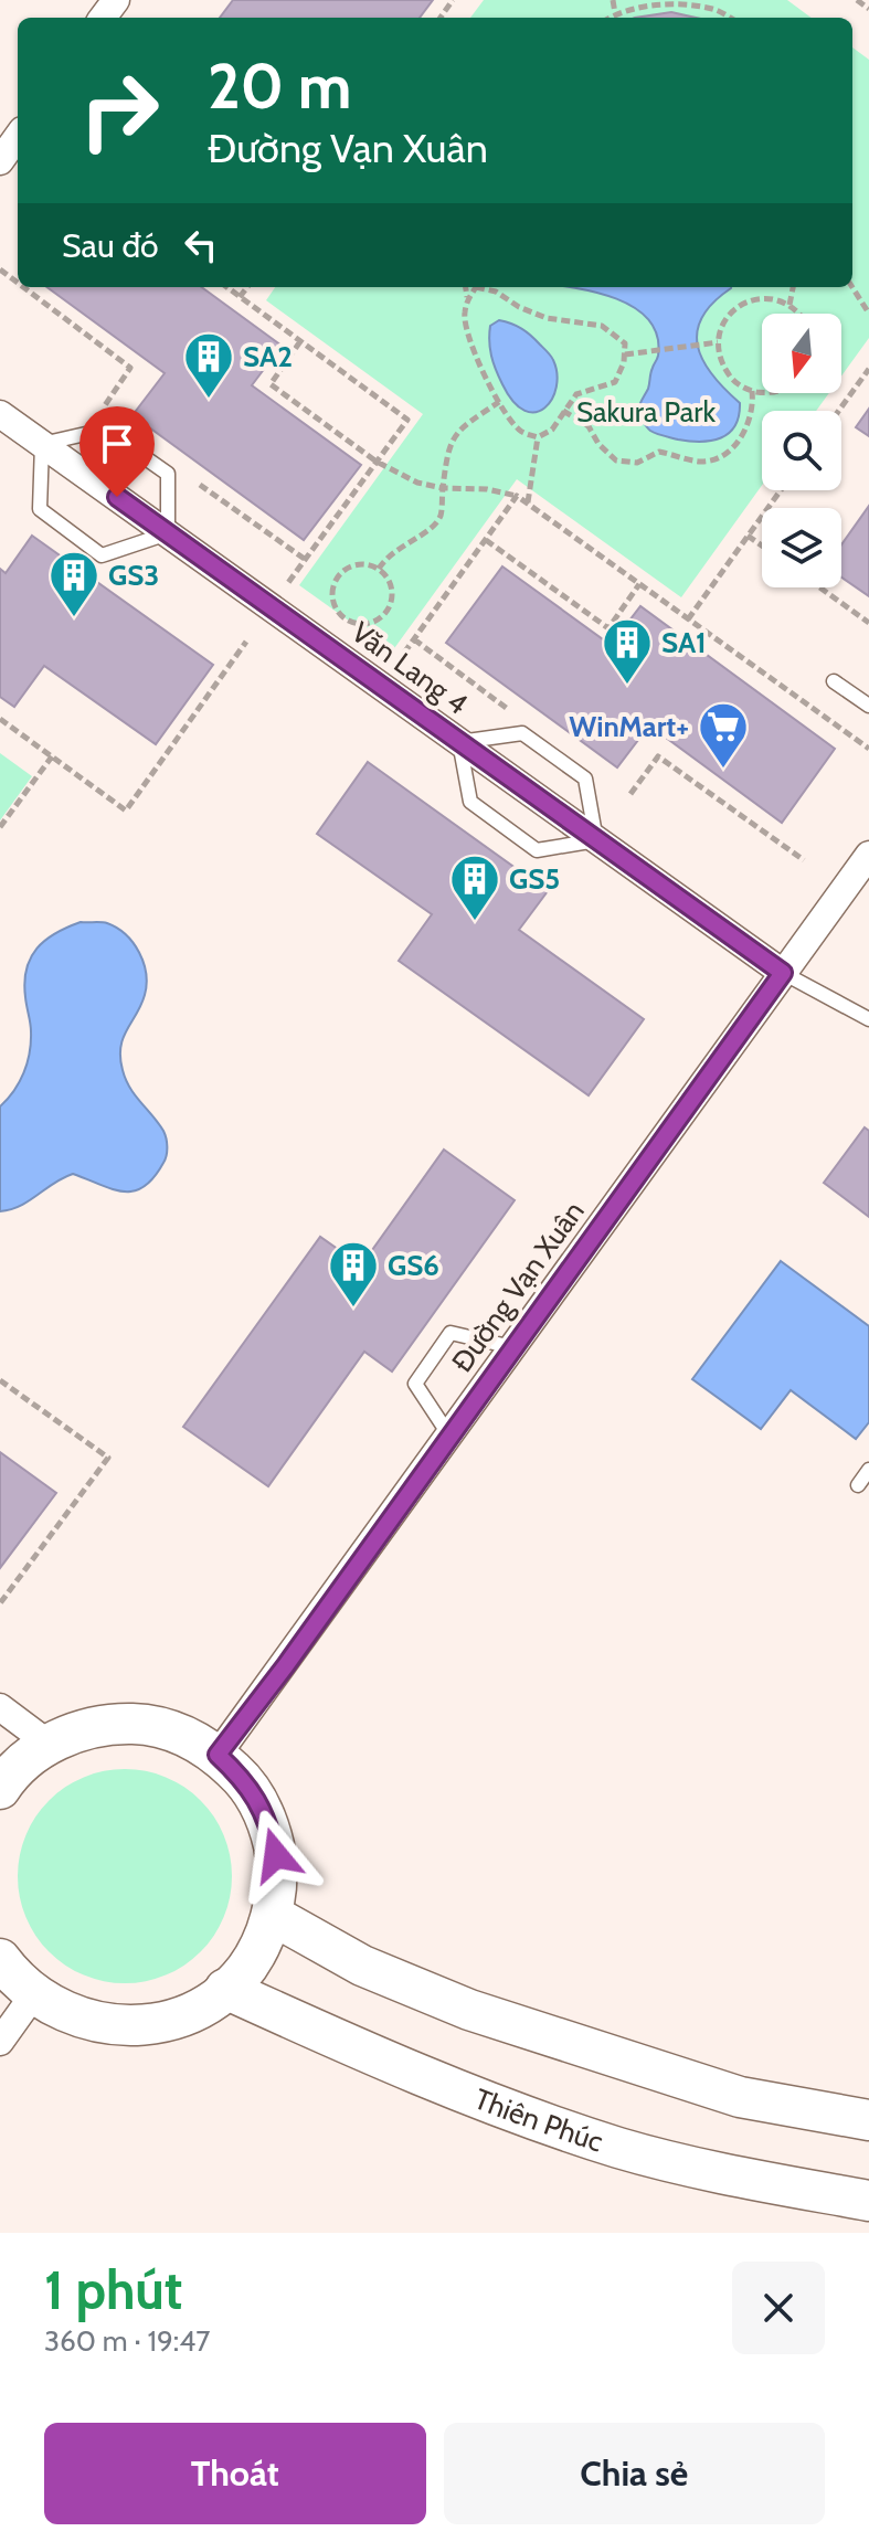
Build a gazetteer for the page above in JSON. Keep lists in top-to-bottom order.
{
  "streets": {
    "street": ["Văn Lang 4", "Đường Vạn Xuân", "Thiên Phúc"]
  },
  "crossings": [
    ["Văn Lang 4", "Đường Vạn Xuân"]
  ],
  "parks": ["Sakura Park"],
  "places": {
    "building": [
      "SA2",
      "GS3",
      "SA1",
      "GS5",
      "GS6"
    ],
    "supermarket": ["WinMart+"]
  },
  "north": "bottom",
  "page": {
    "turn": ["20 m", "Đường Vạn Xuân"],
    "then": "Sau đó",
    "heading": ["1 phút", "360 m · 19:47"],
    "buttons": ["Thoát", "Chia sẻ"]
  }
}
